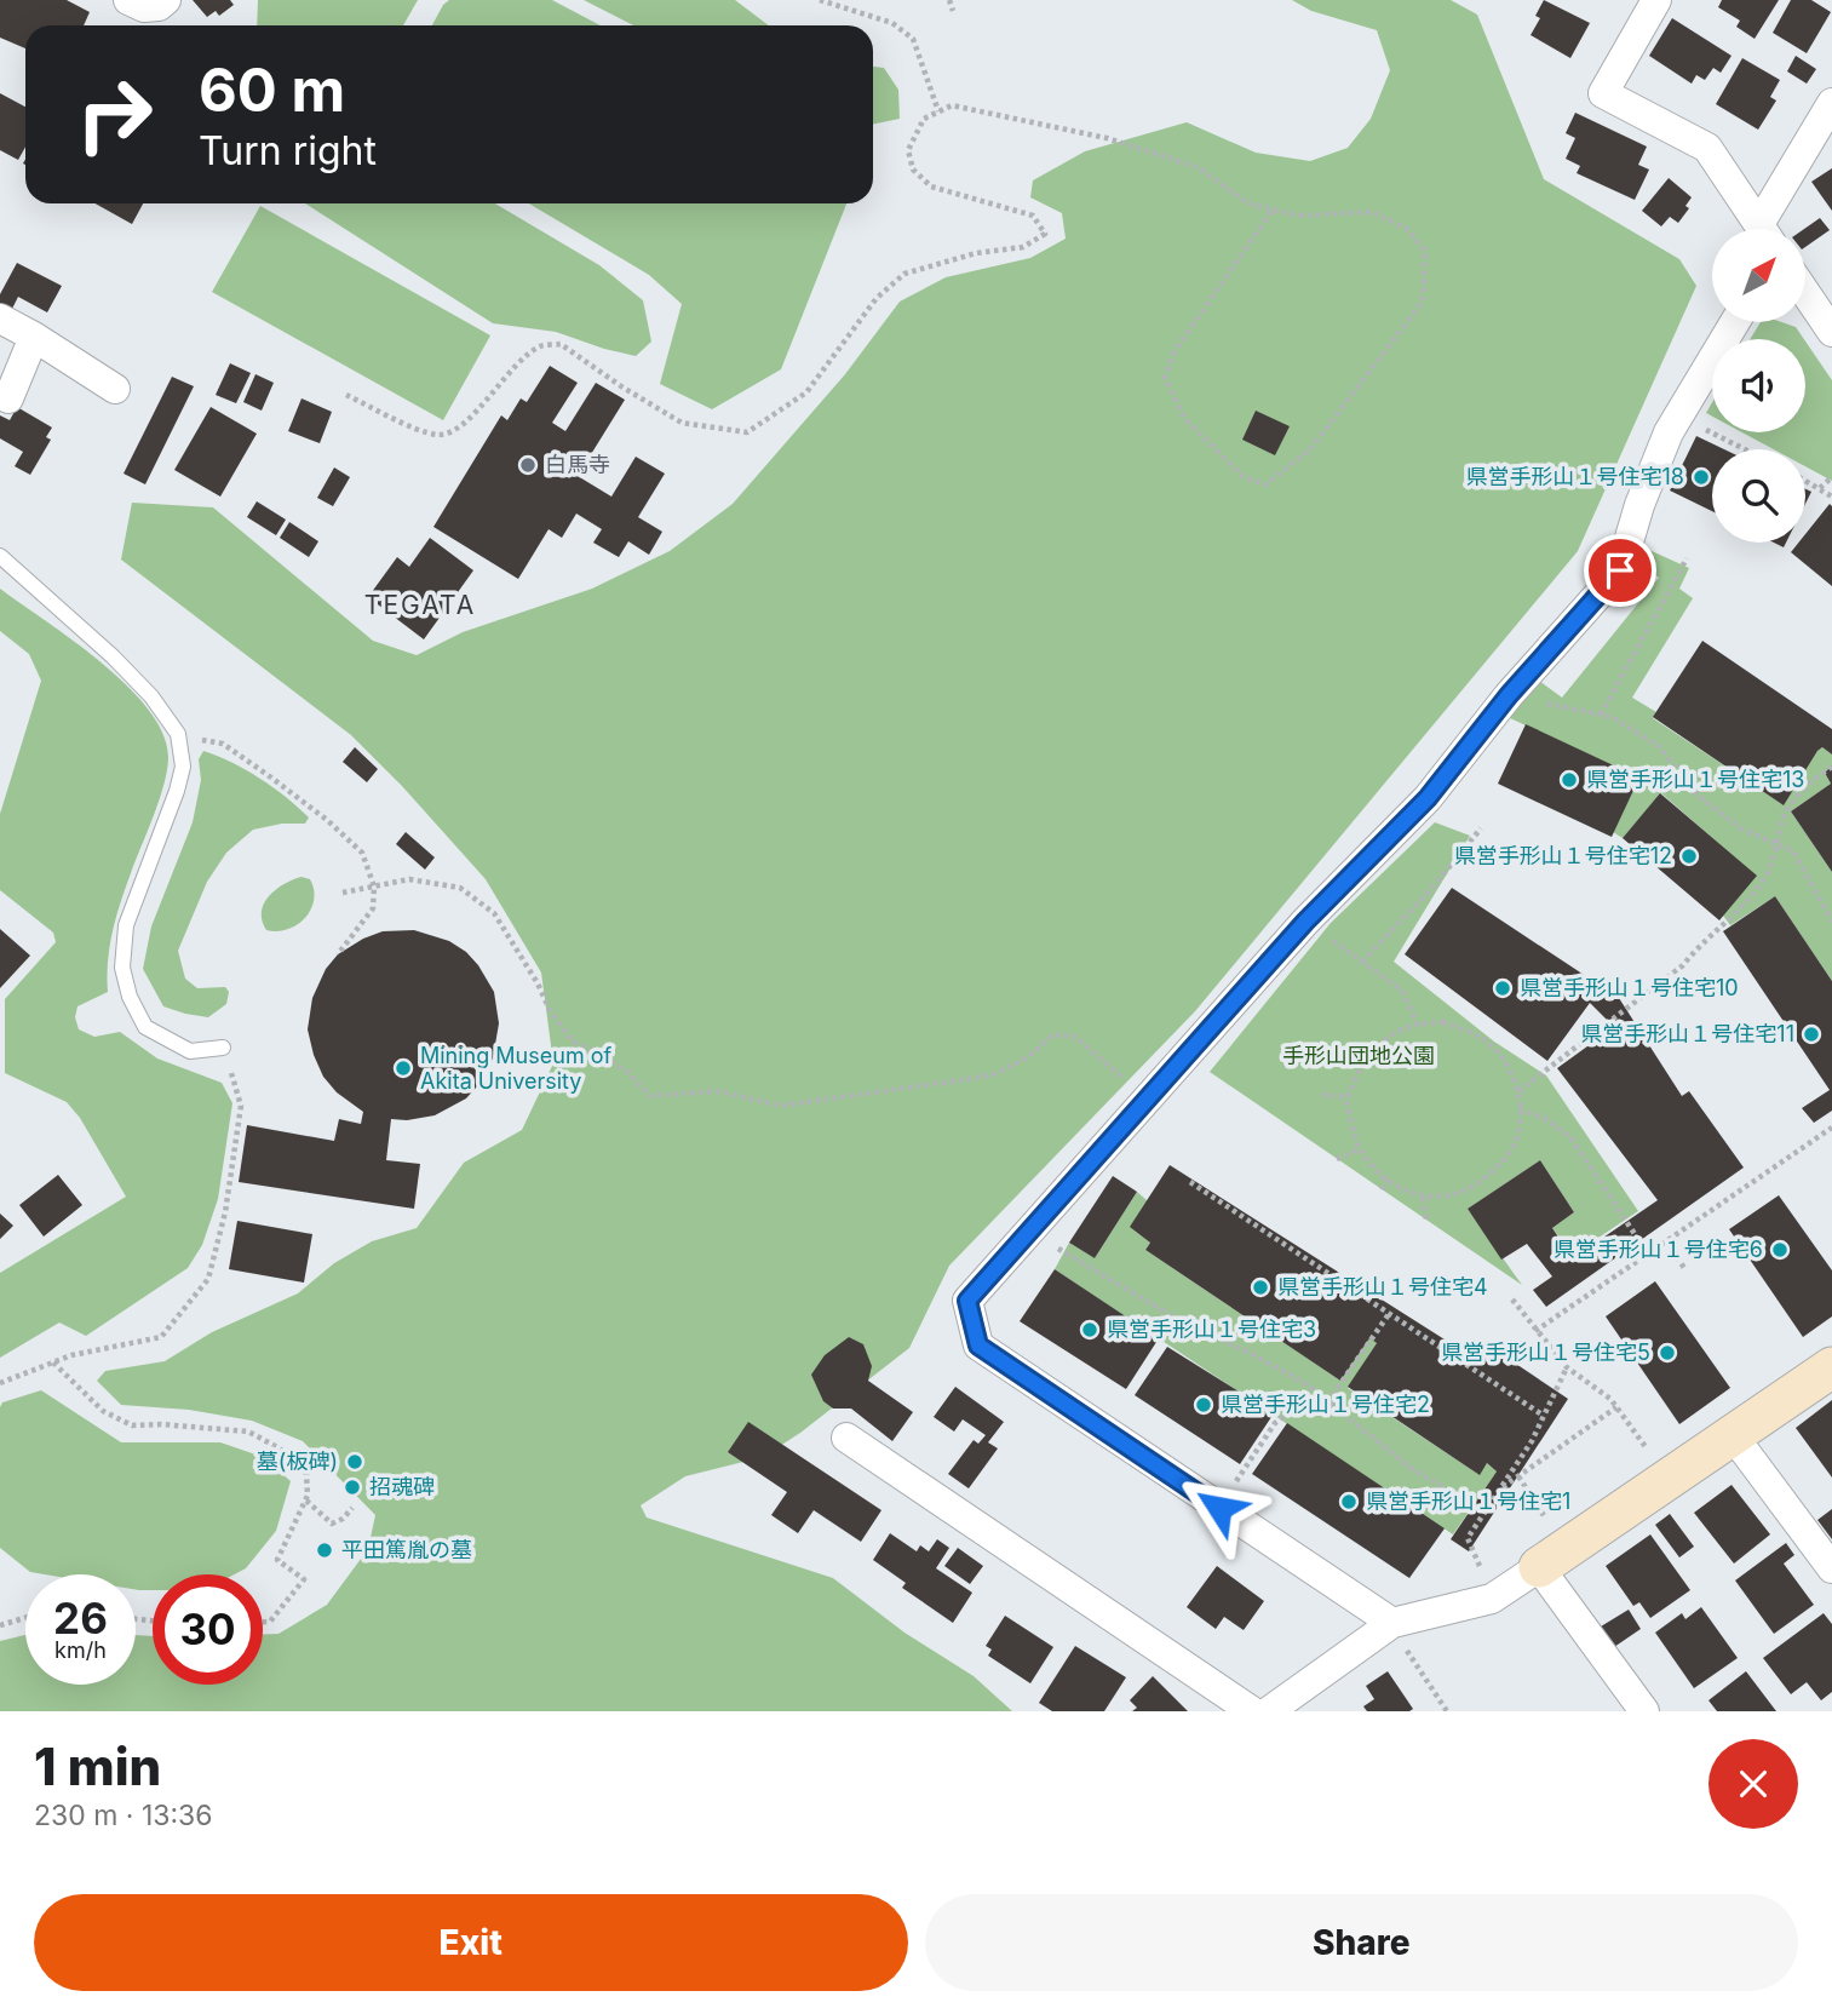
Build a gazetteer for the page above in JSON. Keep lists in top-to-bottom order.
{
  "districts": ["TEGATA"],
  "parks": ["手形山団地公園"],
  "places": [
    "白馬寺",
    "県営手形山１号住宅18",
    "県営手形山１号住宅13",
    "県営手形山１号住宅12",
    "県営手形山１号住宅10",
    "県営手形山１号住宅11",
    "Mining Museum of Akita University",
    "県営手形山１号住宅6",
    "県営手形山１号住宅4",
    "県営手形山１号住宅3",
    "県営手形山１号住宅5",
    "県営手形山１号住宅2",
    "墓(板碑)",
    "招魂碑",
    "県営手形山１号住宅1",
    "平田篤胤の墓"
  ],
  "north": "top right",
  "page": {
    "turn": ["60 m", "Turn right"],
    "speed": "26 km/h",
    "limit": "30",
    "heading": ["1 min", "230 m · 13:36"],
    "buttons": ["Exit", "Share"]
  }
}
